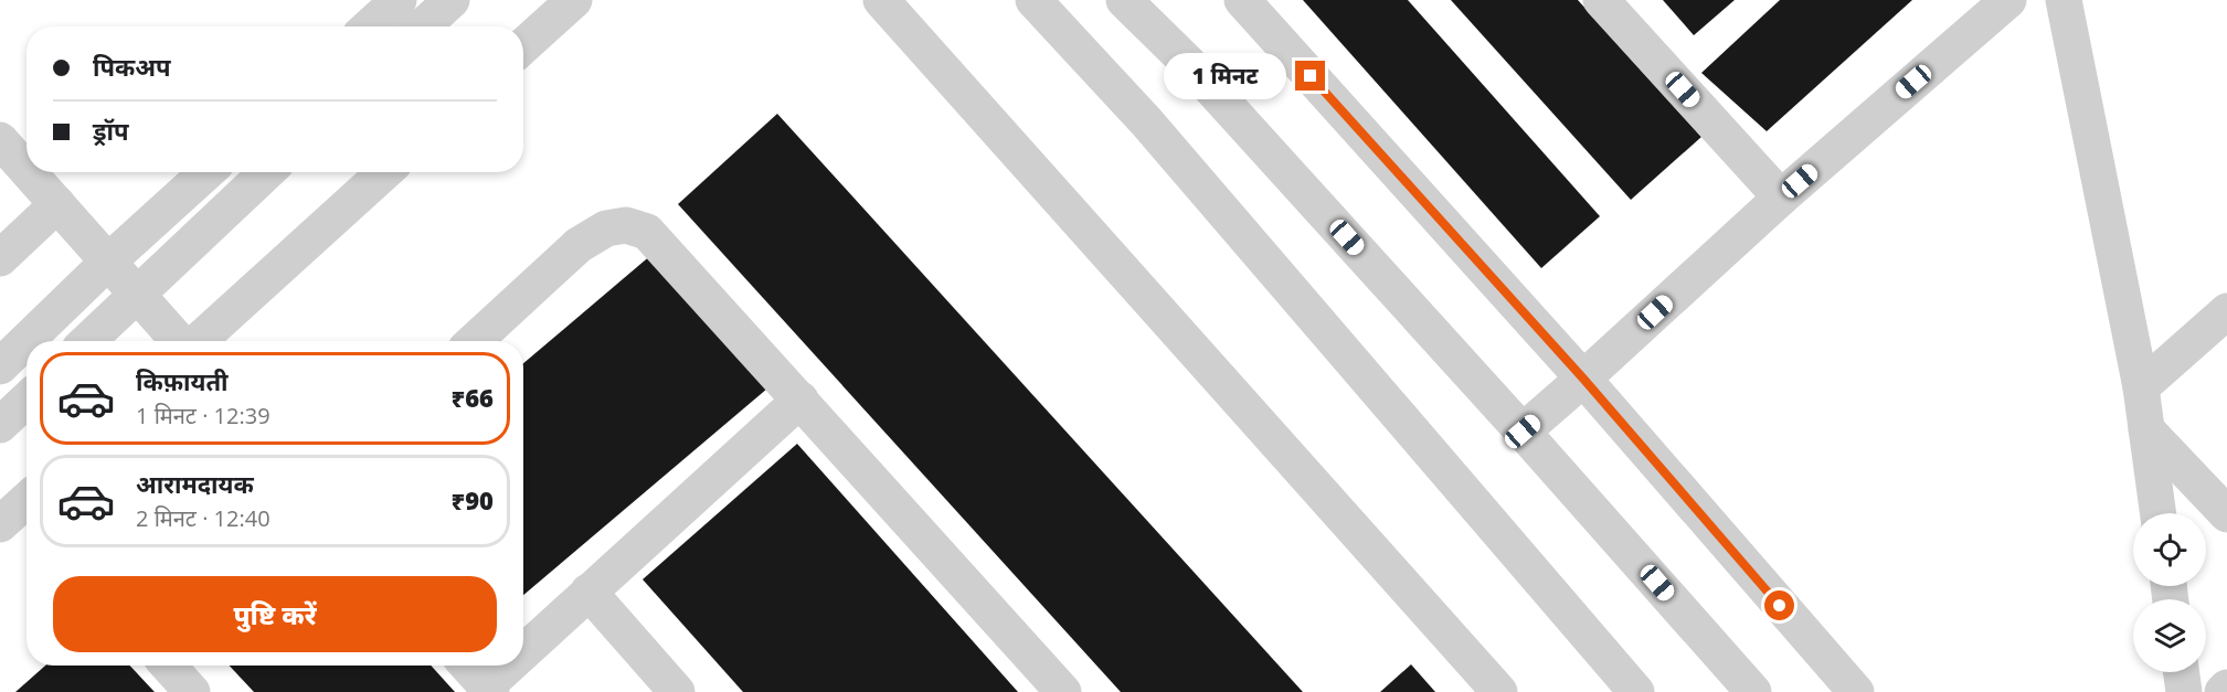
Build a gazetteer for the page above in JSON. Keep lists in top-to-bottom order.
{
  "page": {
    "banner": ["पिकअप", "ड्रॉप"],
    "bubble": "1 मिनट",
    "list": [
      {
        "name": "किफ़ायती",
        "note": "1 मिनट · 12:39",
        "value": "₹66"
      },
      {
        "name": "आरामदायक",
        "note": "2 मिनट · 12:40",
        "value": "₹90"
      }
    ],
    "buttons": "पुष्टि करें"
  }
}
